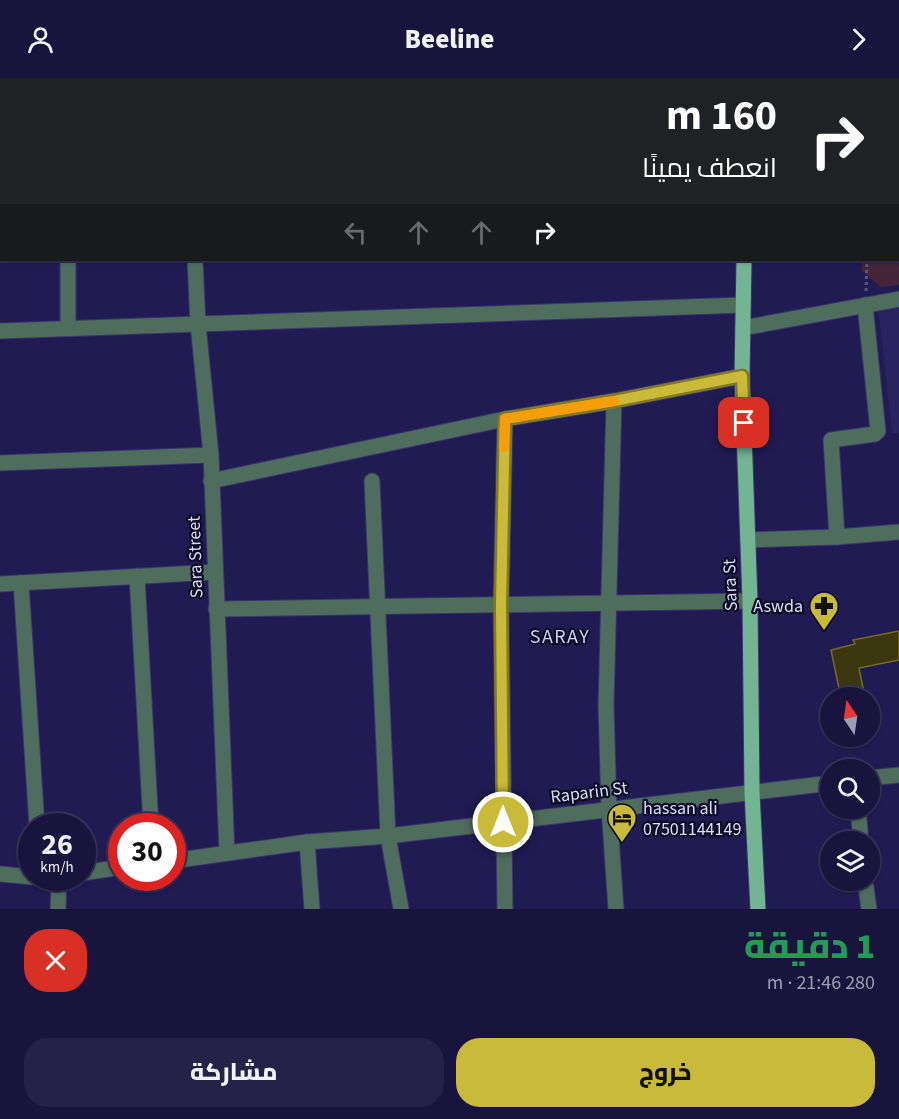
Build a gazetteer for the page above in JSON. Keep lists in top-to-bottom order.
{
  "streets": {
    "main road": ["Sara St"],
    "street": ["Sara Street", "Raparin St"]
  },
  "crossings": [
    ["Sara Street", "Raparin St"],
    ["Sara St", "Raparin St"]
  ],
  "districts": ["SARAY"],
  "places": {
    "pharmacy": ["Aswda"],
    "hotel": ["hassan ali 07501144149"]
  },
  "north": "top",
  "page": {
    "header": "Beeline",
    "turn": ["160 m", "انعطف يمينًا"],
    "speed": "26 km/h",
    "limit": "30",
    "heading": ["1 دقيقة", "280 m · 21:46"],
    "buttons": ["خروج", "مشاركة"]
  }
}
